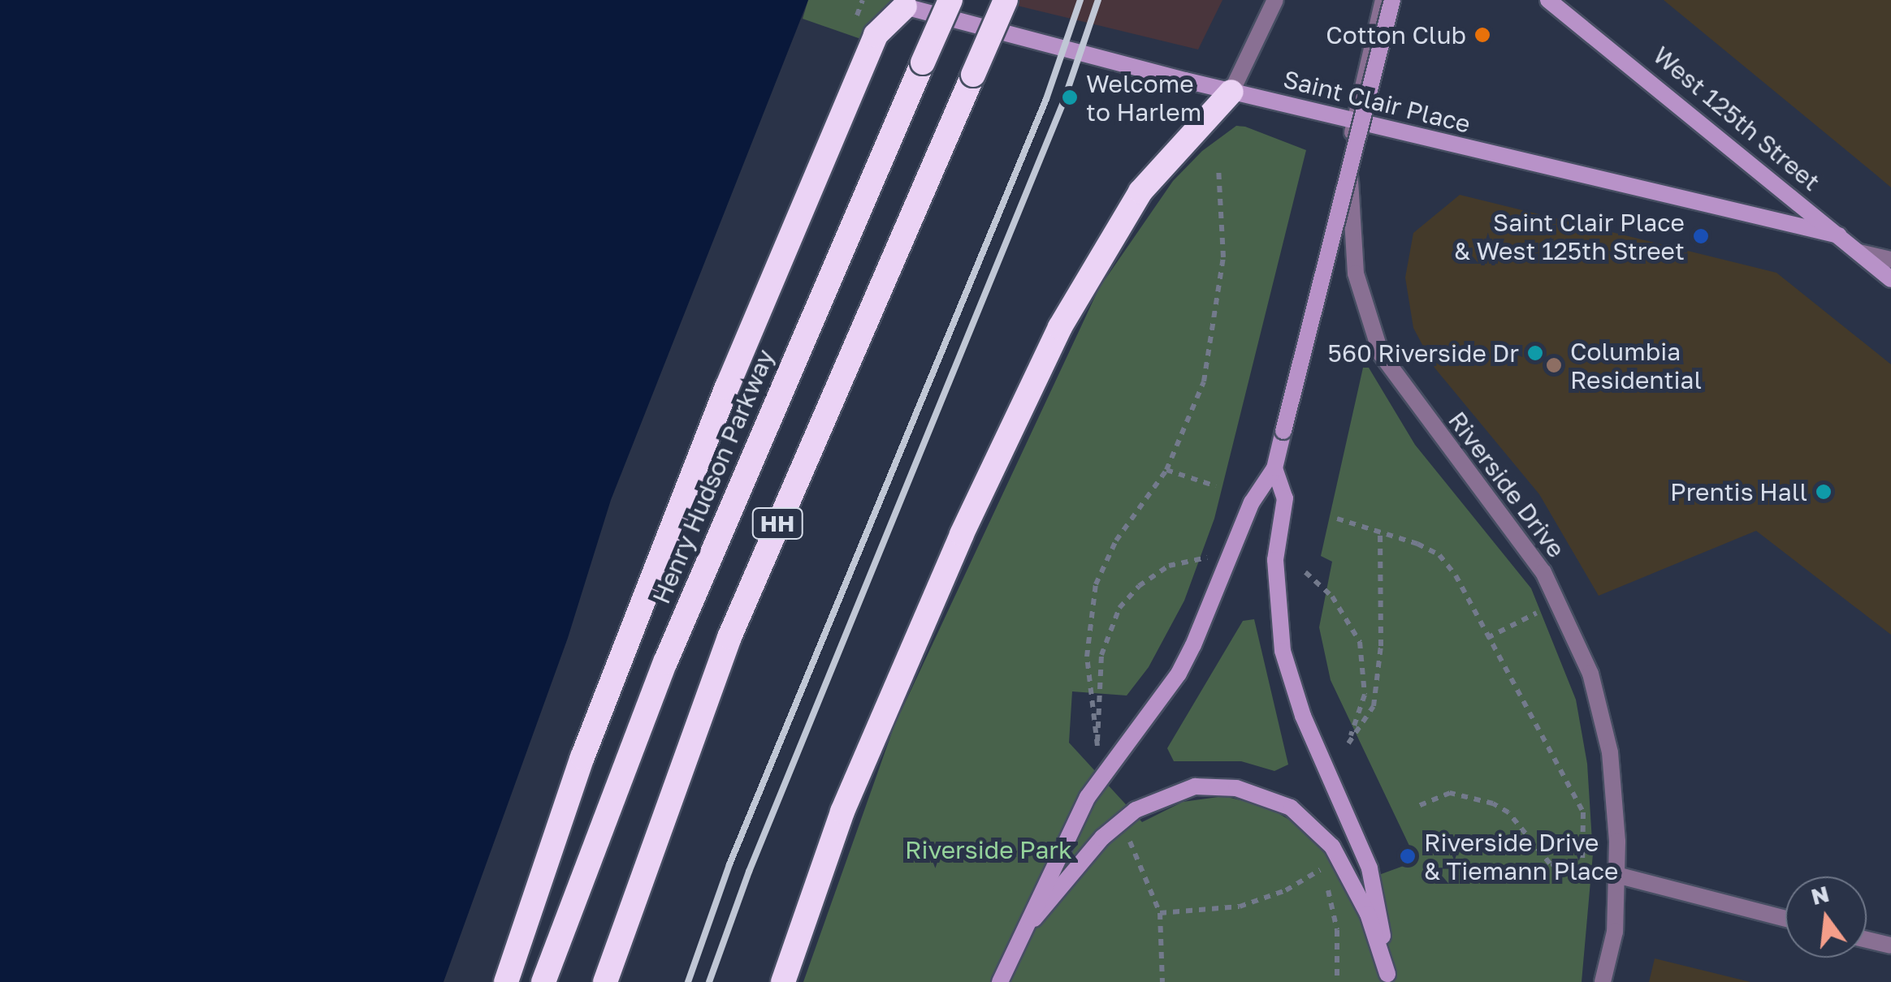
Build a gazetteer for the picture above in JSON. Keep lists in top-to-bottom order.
{
  "streets": {
    "highway": ["Henry Hudson Parkway", "HH"],
    "main road": ["Saint Clair Place", "West 125th Street"],
    "street": ["Riverside Drive"]
  },
  "crossings": [
    ["Saint Clair Place", "West 125th Street"],
    ["Saint Clair Place", "Riverside Drive"]
  ],
  "parks": ["Riverside Park"],
  "places": [
    "Cotton Club",
    "Welcome to Harlem",
    "Saint Clair Place & West 125th Street",
    "560 Riverside Dr",
    "Columbia Residential",
    "Prentis Hall",
    "Riverside Drive & Tiemann Place"
  ],
  "north": "top"
}
